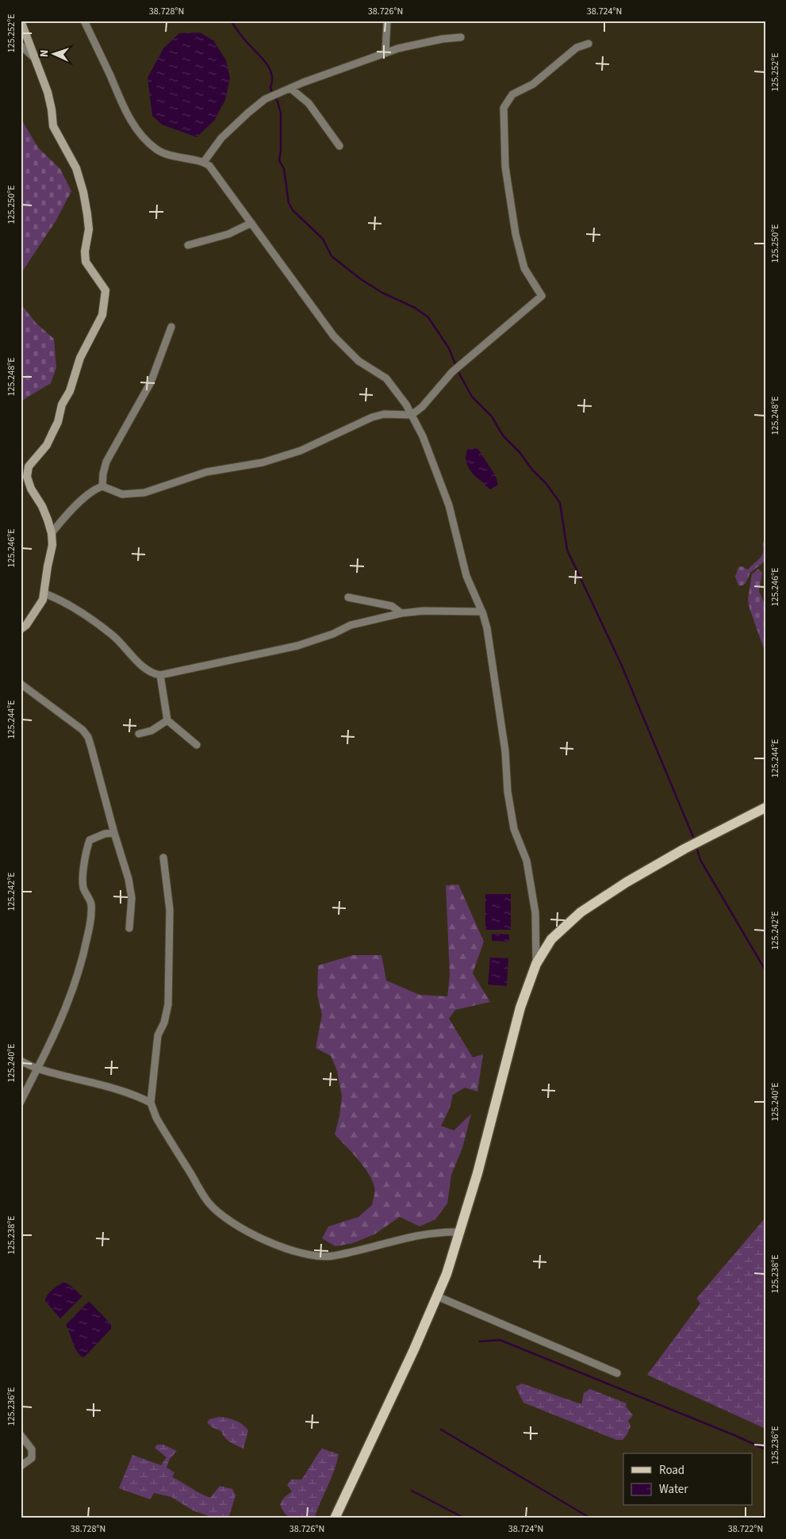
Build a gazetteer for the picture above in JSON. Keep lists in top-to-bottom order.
{
  "legend": ["Road", "Water"],
  "north": "left",
  "coordinates": [
    "38.728°N",
    "38.726°N",
    "38.724°N",
    "125.252°E",
    "125.250°E",
    "125.248°E",
    "125.246°E",
    "125.244°E",
    "125.242°E",
    "125.240°E",
    "125.238°E",
    "125.236°E",
    "38.722°N"
  ]
}
